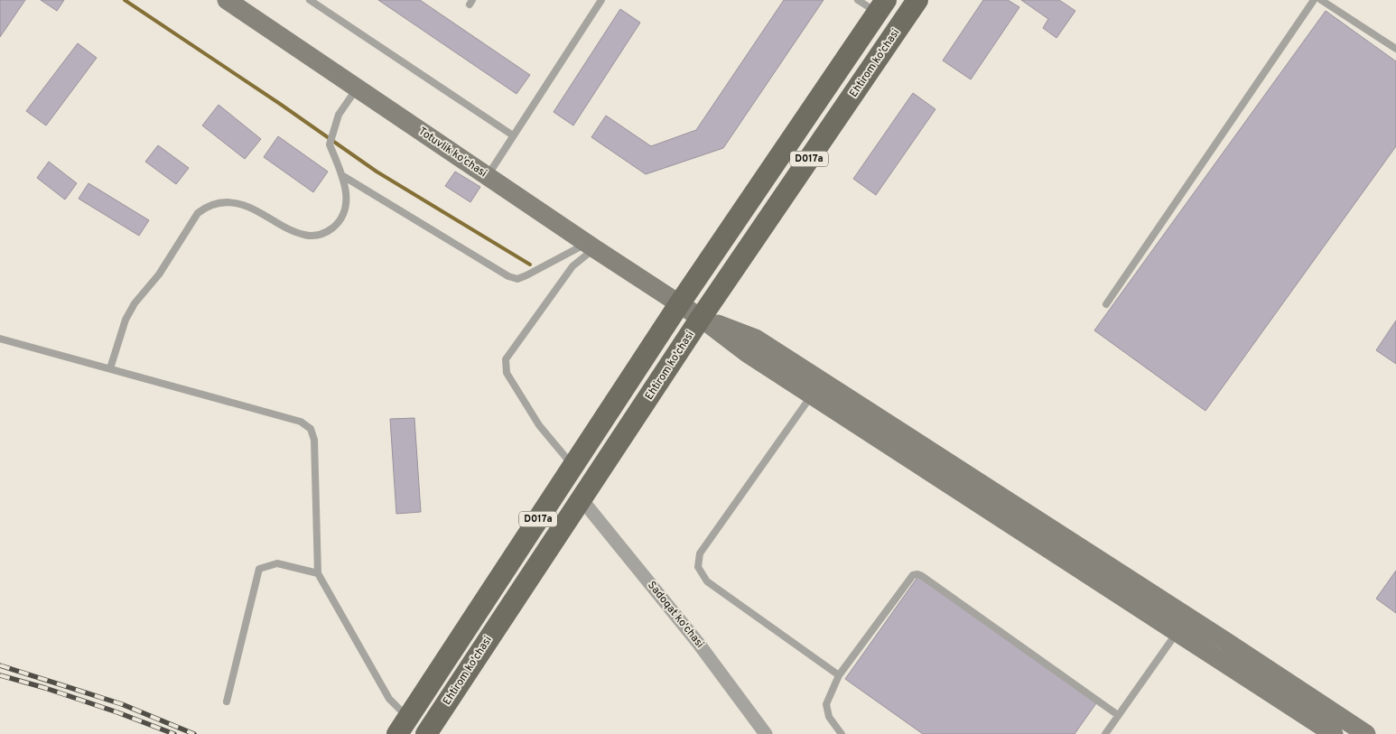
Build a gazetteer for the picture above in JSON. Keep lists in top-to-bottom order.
{
  "streets": {
    "main road": ["Ehtirom ko'chasi", "Totuvlik ko'chasi", "D017a"],
    "street": ["Sadoqat ko'chasi"]
  },
  "crossings": [
    ["Ehtirom ko'chasi", "Totuvlik ko'chasi"],
    ["Ehtirom ko'chasi", "Sadoqat ko'chasi"],
    ["Totuvlik ko'chasi", "D017a"]
  ]
}
